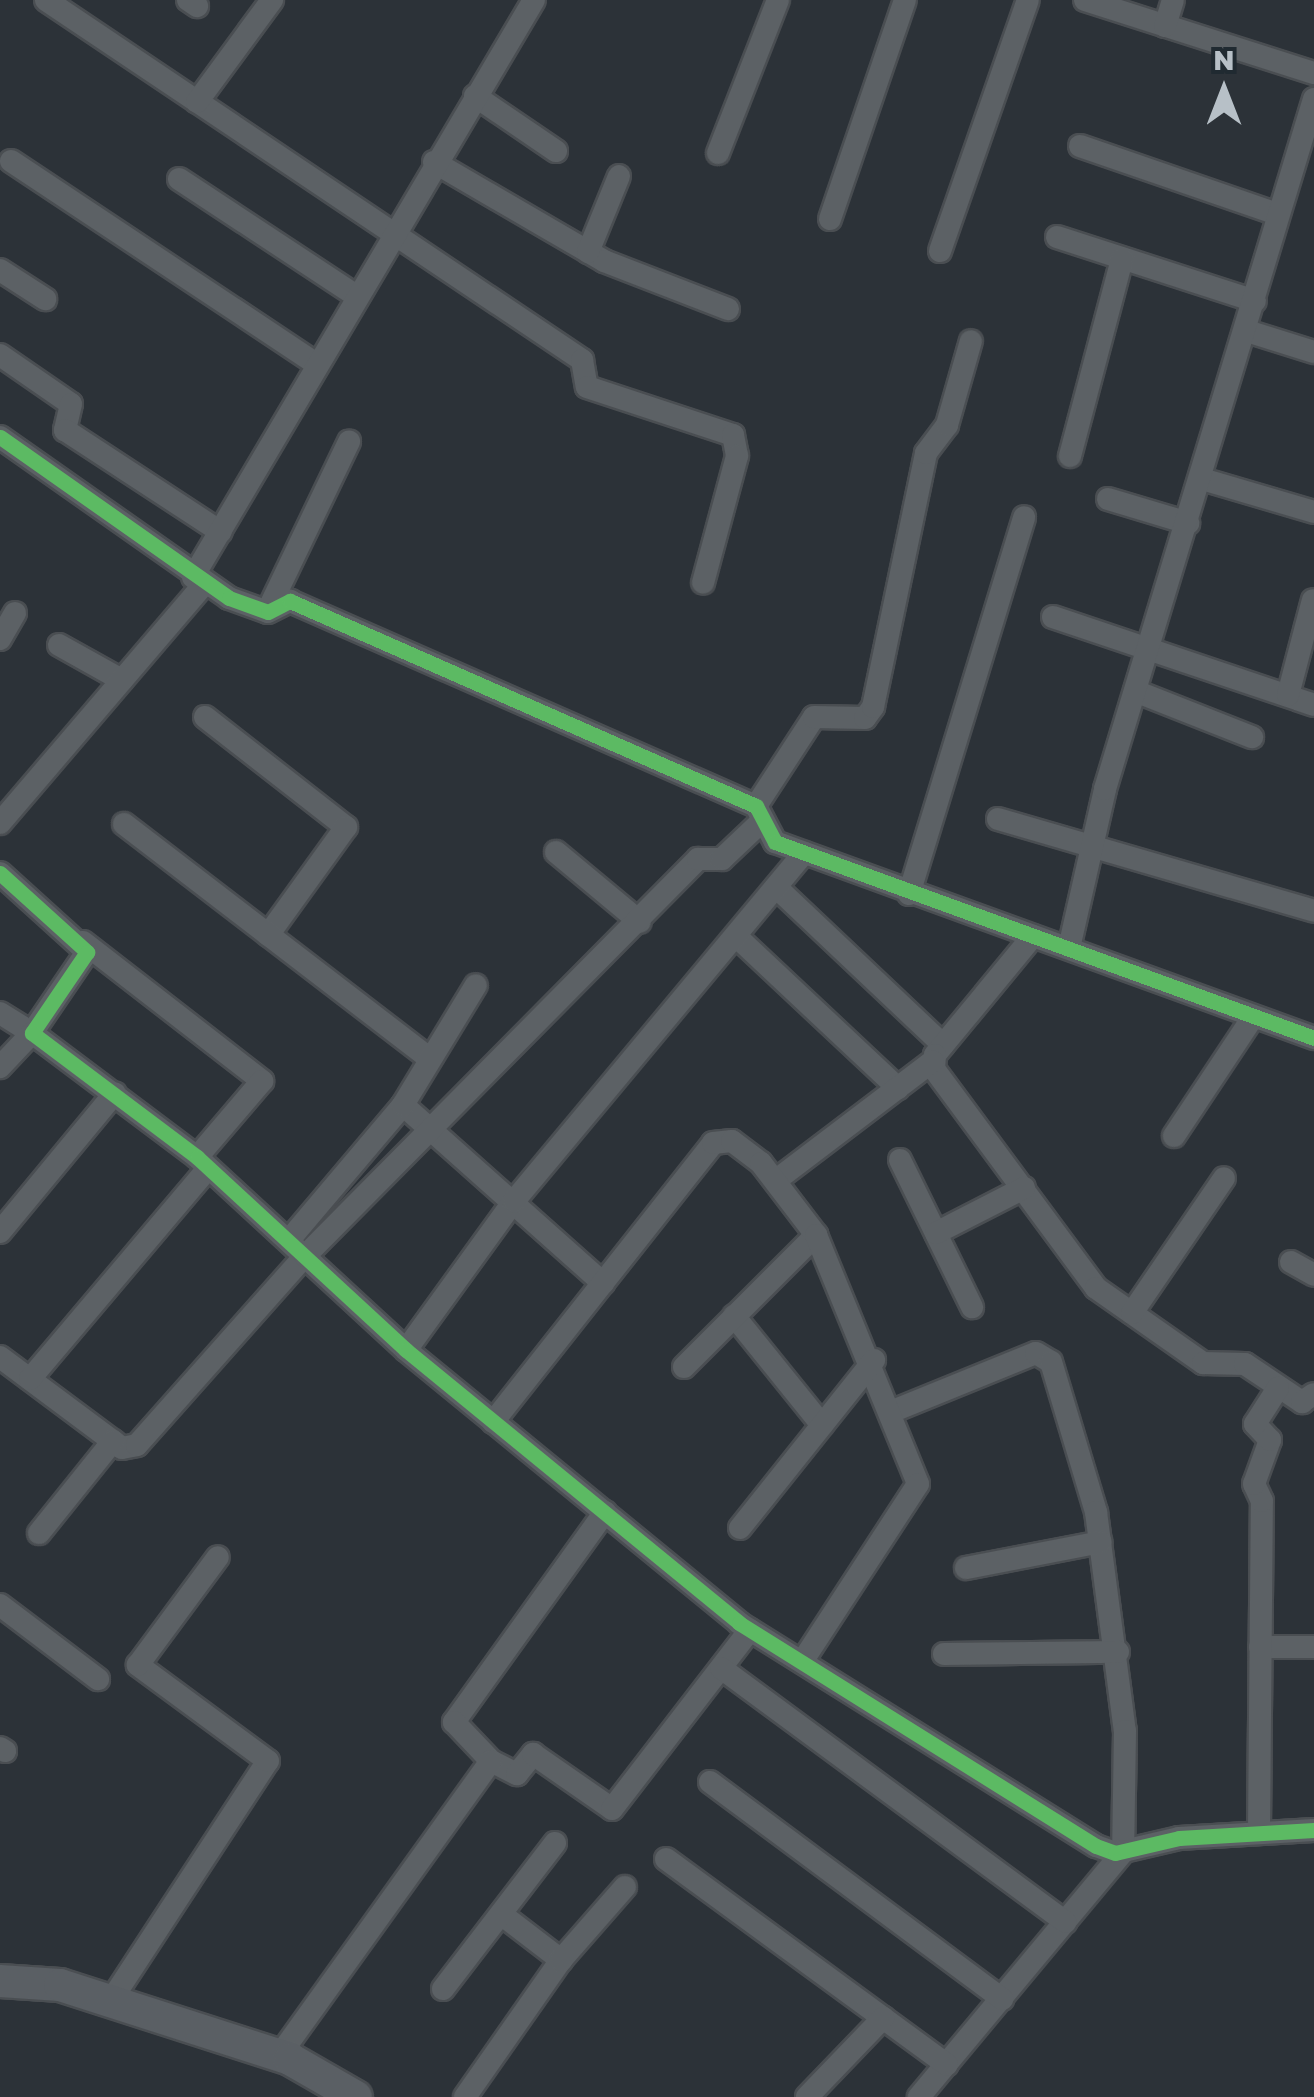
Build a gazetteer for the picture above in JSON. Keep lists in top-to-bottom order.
{
  "north": "top"
}
